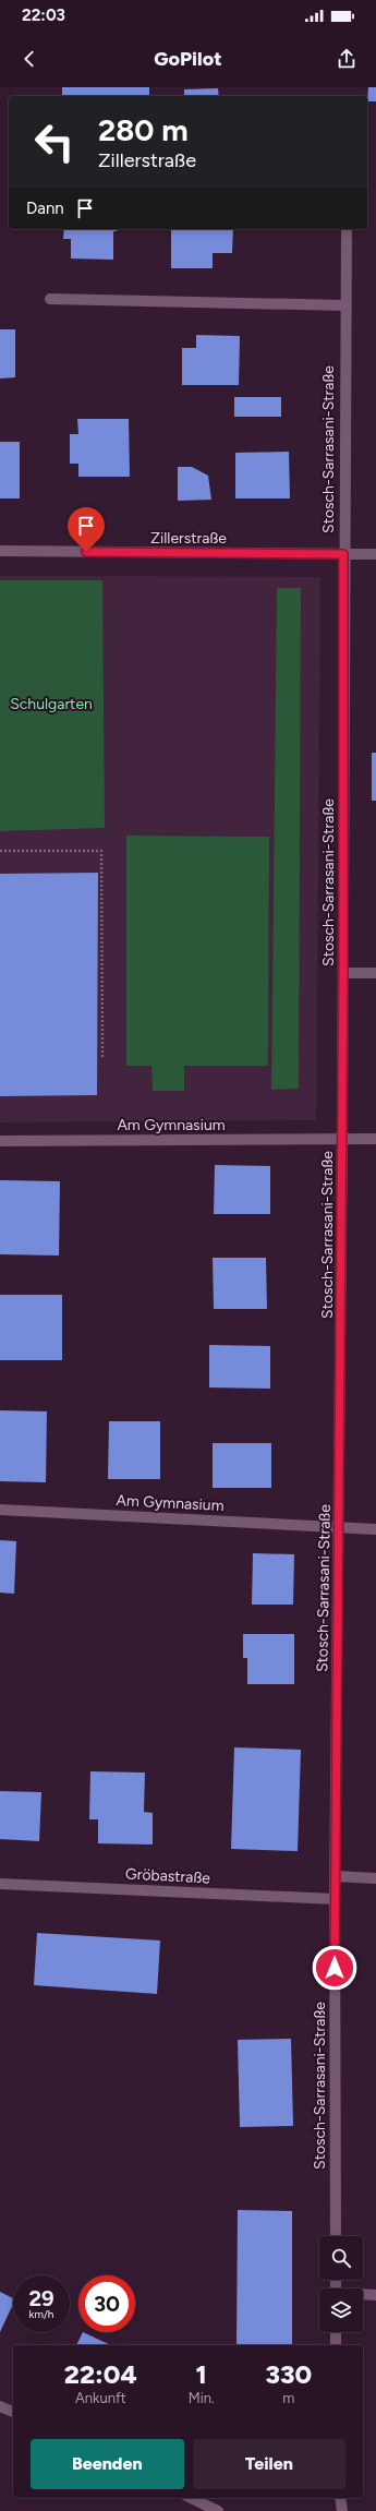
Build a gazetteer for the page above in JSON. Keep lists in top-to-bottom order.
{
  "streets": {
    "street": [
      "Stosch-Sarrasani-Straße",
      "Zillerstraße",
      "Am Gymnasium",
      "Gröbastraße"
    ]
  },
  "crossings": [
    ["Stosch-Sarrasani-Straße", "Zillerstraße"],
    ["Stosch-Sarrasani-Straße", "Am Gymnasium"],
    ["Stosch-Sarrasani-Straße", "Gröbastraße"]
  ],
  "parks": ["Schulgarten"],
  "page": {
    "status": "22:03",
    "header": "GoPilot",
    "turn": ["280 m", "Zillerstraße"],
    "then": "Dann",
    "speed": "29 km/h",
    "limit": "30",
    "eta": [
      "22:04",
      "Ankunft",
      "1",
      "Min.",
      "330",
      "m"
    ],
    "buttons": ["Beenden", "Teilen"]
  }
}
